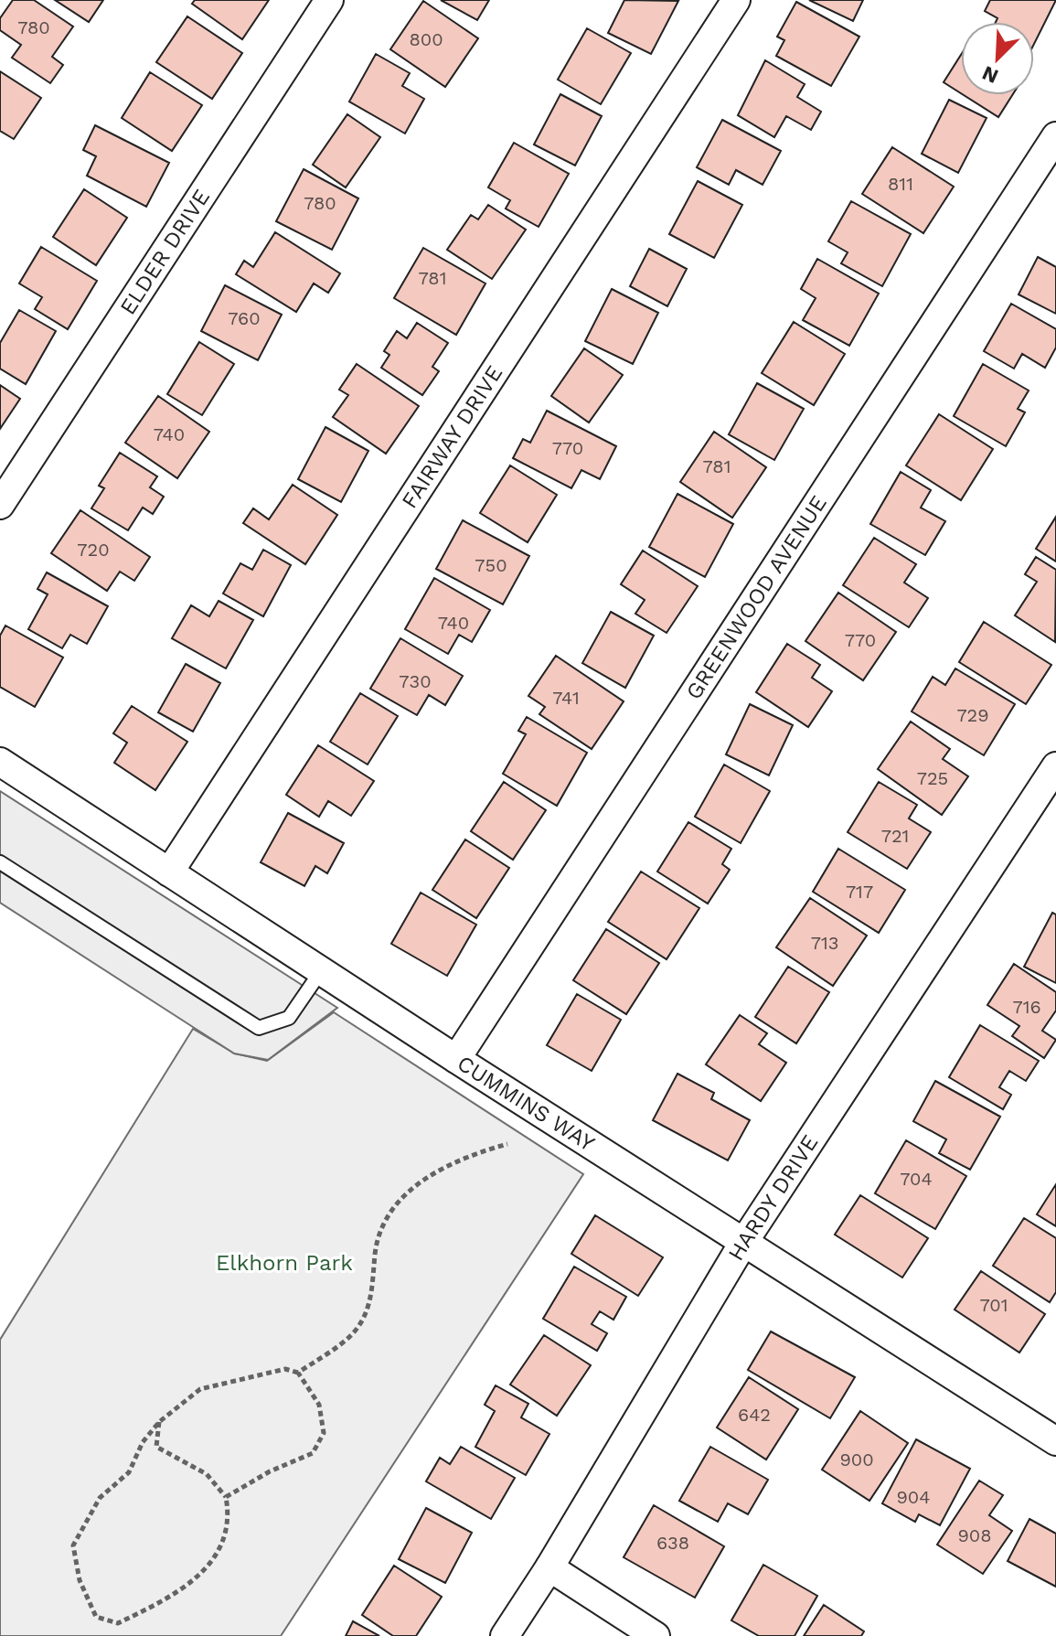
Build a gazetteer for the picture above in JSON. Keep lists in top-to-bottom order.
{
  "streets": {
    "street": [
      "ELDER DRIVE",
      "FAIRWAY DRIVE",
      "GREENWOOD AVENUE",
      "CUMMINS WAY",
      "HARDY DRIVE"
    ]
  },
  "crossings": [
    ["FAIRWAY DRIVE", "CUMMINS WAY"],
    ["GREENWOOD AVENUE", "CUMMINS WAY"],
    ["CUMMINS WAY", "HARDY DRIVE"]
  ],
  "parks": ["Elkhorn Park"],
  "house_numbers": [
    "780",
    "800",
    "811",
    "780",
    "781",
    "760",
    "740",
    "770",
    "781",
    "720",
    "750",
    "740",
    "770",
    "730",
    "741",
    "729",
    "725",
    "721",
    "717",
    "713",
    "716",
    "704",
    "701",
    "642",
    "900",
    "904",
    "908",
    "638"
  ],
  "north": "bottom left"
}
